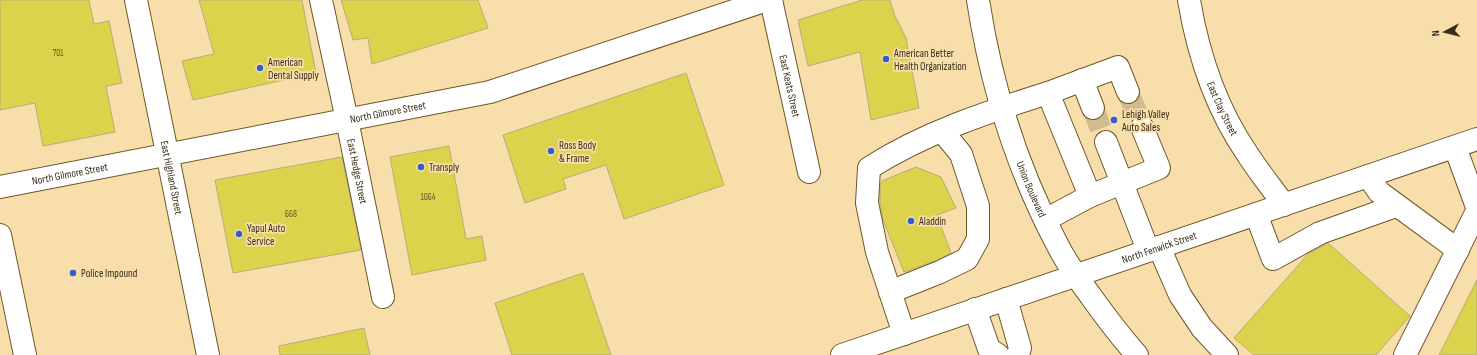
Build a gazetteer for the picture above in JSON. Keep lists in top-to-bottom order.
{
  "streets": {
    "street": [
      "East Keats Street",
      "East Clay Street",
      "North Gilmore Street",
      "East Hedge Street",
      "East Highland Street",
      "Union Boulevard",
      "North Fenwick Street"
    ]
  },
  "crossings": [
    ["East Clay Street", "North Fenwick Street"],
    ["North Gilmore Street", "East Hedge Street"],
    ["North Gilmore Street", "East Highland Street"],
    ["Union Boulevard", "North Fenwick Street"]
  ],
  "places": [
    "American Better Health Organization",
    "American Dental Supply",
    "Lehigh Valley Auto Sales",
    "Ross Body & Frame",
    "Transply",
    "Aladdin",
    "Yapul Auto Service",
    "Police Impound"
  ],
  "house_numbers": ["701", "1064", "668"],
  "north": "left"
}
